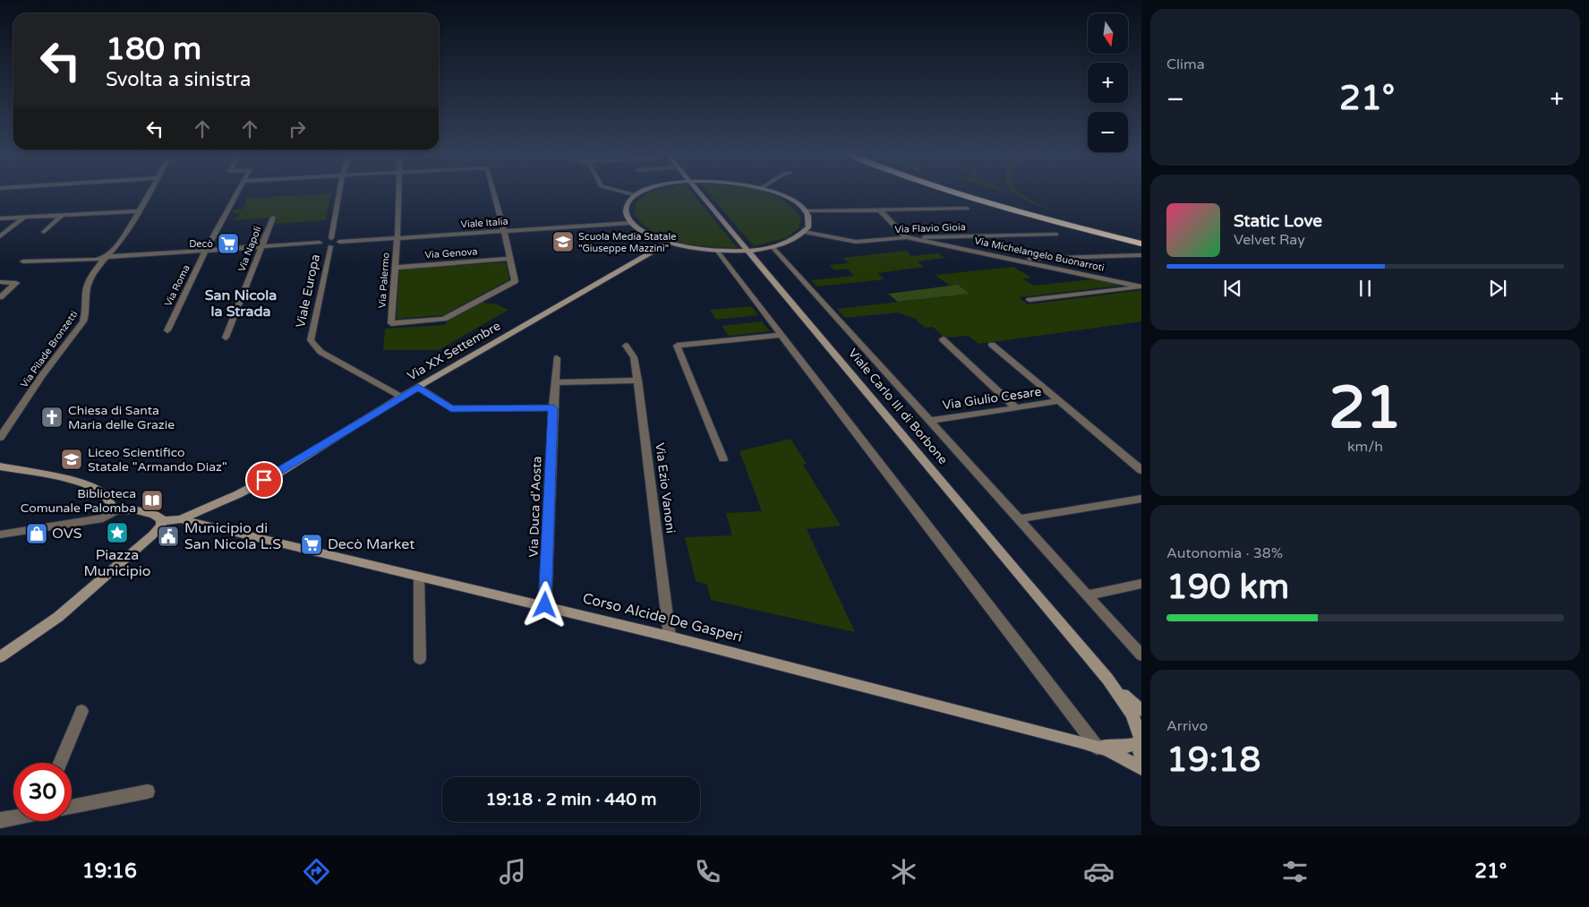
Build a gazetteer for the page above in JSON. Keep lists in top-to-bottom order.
{
  "streets": {
    "street": [
      "Viale Italia",
      "Via Flavio Gioia",
      "Via Napoli",
      "Via Genova",
      "Via Michelangelo Buonarroti",
      "Via Palermo",
      "Via Roma",
      "Viale Europa",
      "Via Pilade Bronzetti",
      "Via XX Settembre",
      "Via Giulio Cesare",
      "Viale Carlo III di Borbone",
      "Via Ezio Vanoni",
      "Via Duca d'Aosta",
      "Corso Alcide De Gasperi"
    ]
  },
  "crossings": [
    ["Viale Italia", "Via Palermo"],
    ["Viale Italia", "Viale Europa"],
    ["Via Flavio Gioia", "Via Michelangelo Buonarroti"],
    ["Via Genova", "Via Palermo"],
    ["Viale Europa", "Via XX Settembre"],
    ["Via XX Settembre", "Corso Alcide De Gasperi"],
    ["Viale Carlo III di Borbone", "Corso Alcide De Gasperi"],
    ["Via Ezio Vanoni", "Corso Alcide De Gasperi"],
    ["Via Duca d'Aosta", "Corso Alcide De Gasperi"]
  ],
  "districts": ["San Nicola la Strada"],
  "places": {
    "school or university": ["Scuola Media Statale \"Giuseppe Mazzini\"", "Liceo Scientifico Statale \"Armando Diaz\""],
    "supermarket": ["Decò", "Decò Market"],
    "church": ["Chiesa di Santa Maria delle Grazie"],
    "library": ["Biblioteca Comunale Palomba"],
    "place": ["Piazza Municipio"],
    "shop": ["OVS"],
    "public building": ["Municipio di San Nicola L.S"]
  },
  "north": "bottom",
  "page": {
    "tile": [
      "Clima",
      ["21", "km/h"],
      ["Autonomia · 38%", "190 km"],
      ["Arrivo", "19:18"]
    ],
    "map_buttons": ["+", "−"],
    "turn": ["180 m", "Svolta a sinistra"],
    "heat": ["−", "21°", "+"],
    "song": ["Static Love", "Velvet Ray"],
    "limit": "30",
    "trip": "19:18 · 2 min · 440 m",
    "tabs": ["19:16", "21°"]
  }
}
